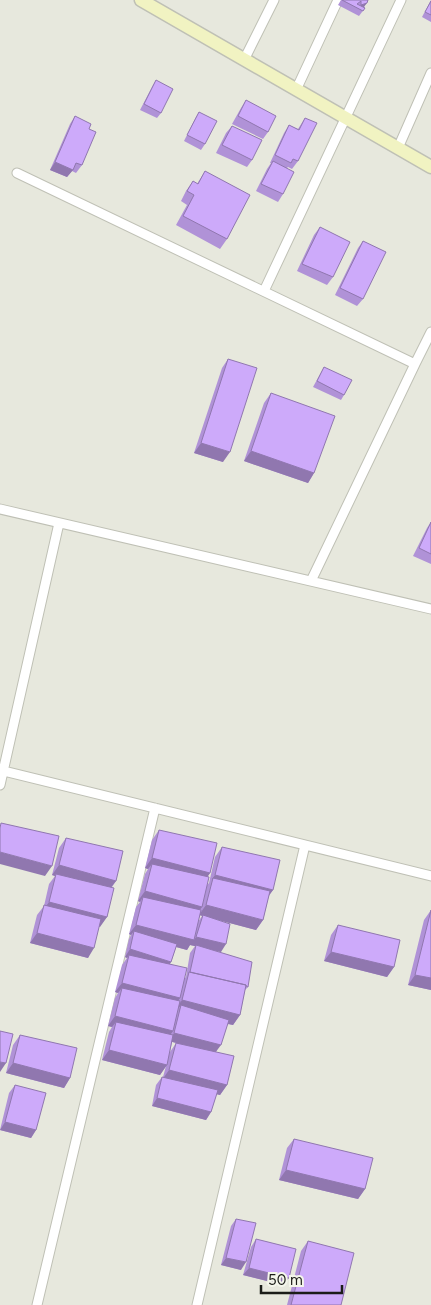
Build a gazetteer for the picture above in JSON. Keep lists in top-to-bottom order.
{
  "scale_bar": "50 m"
}
